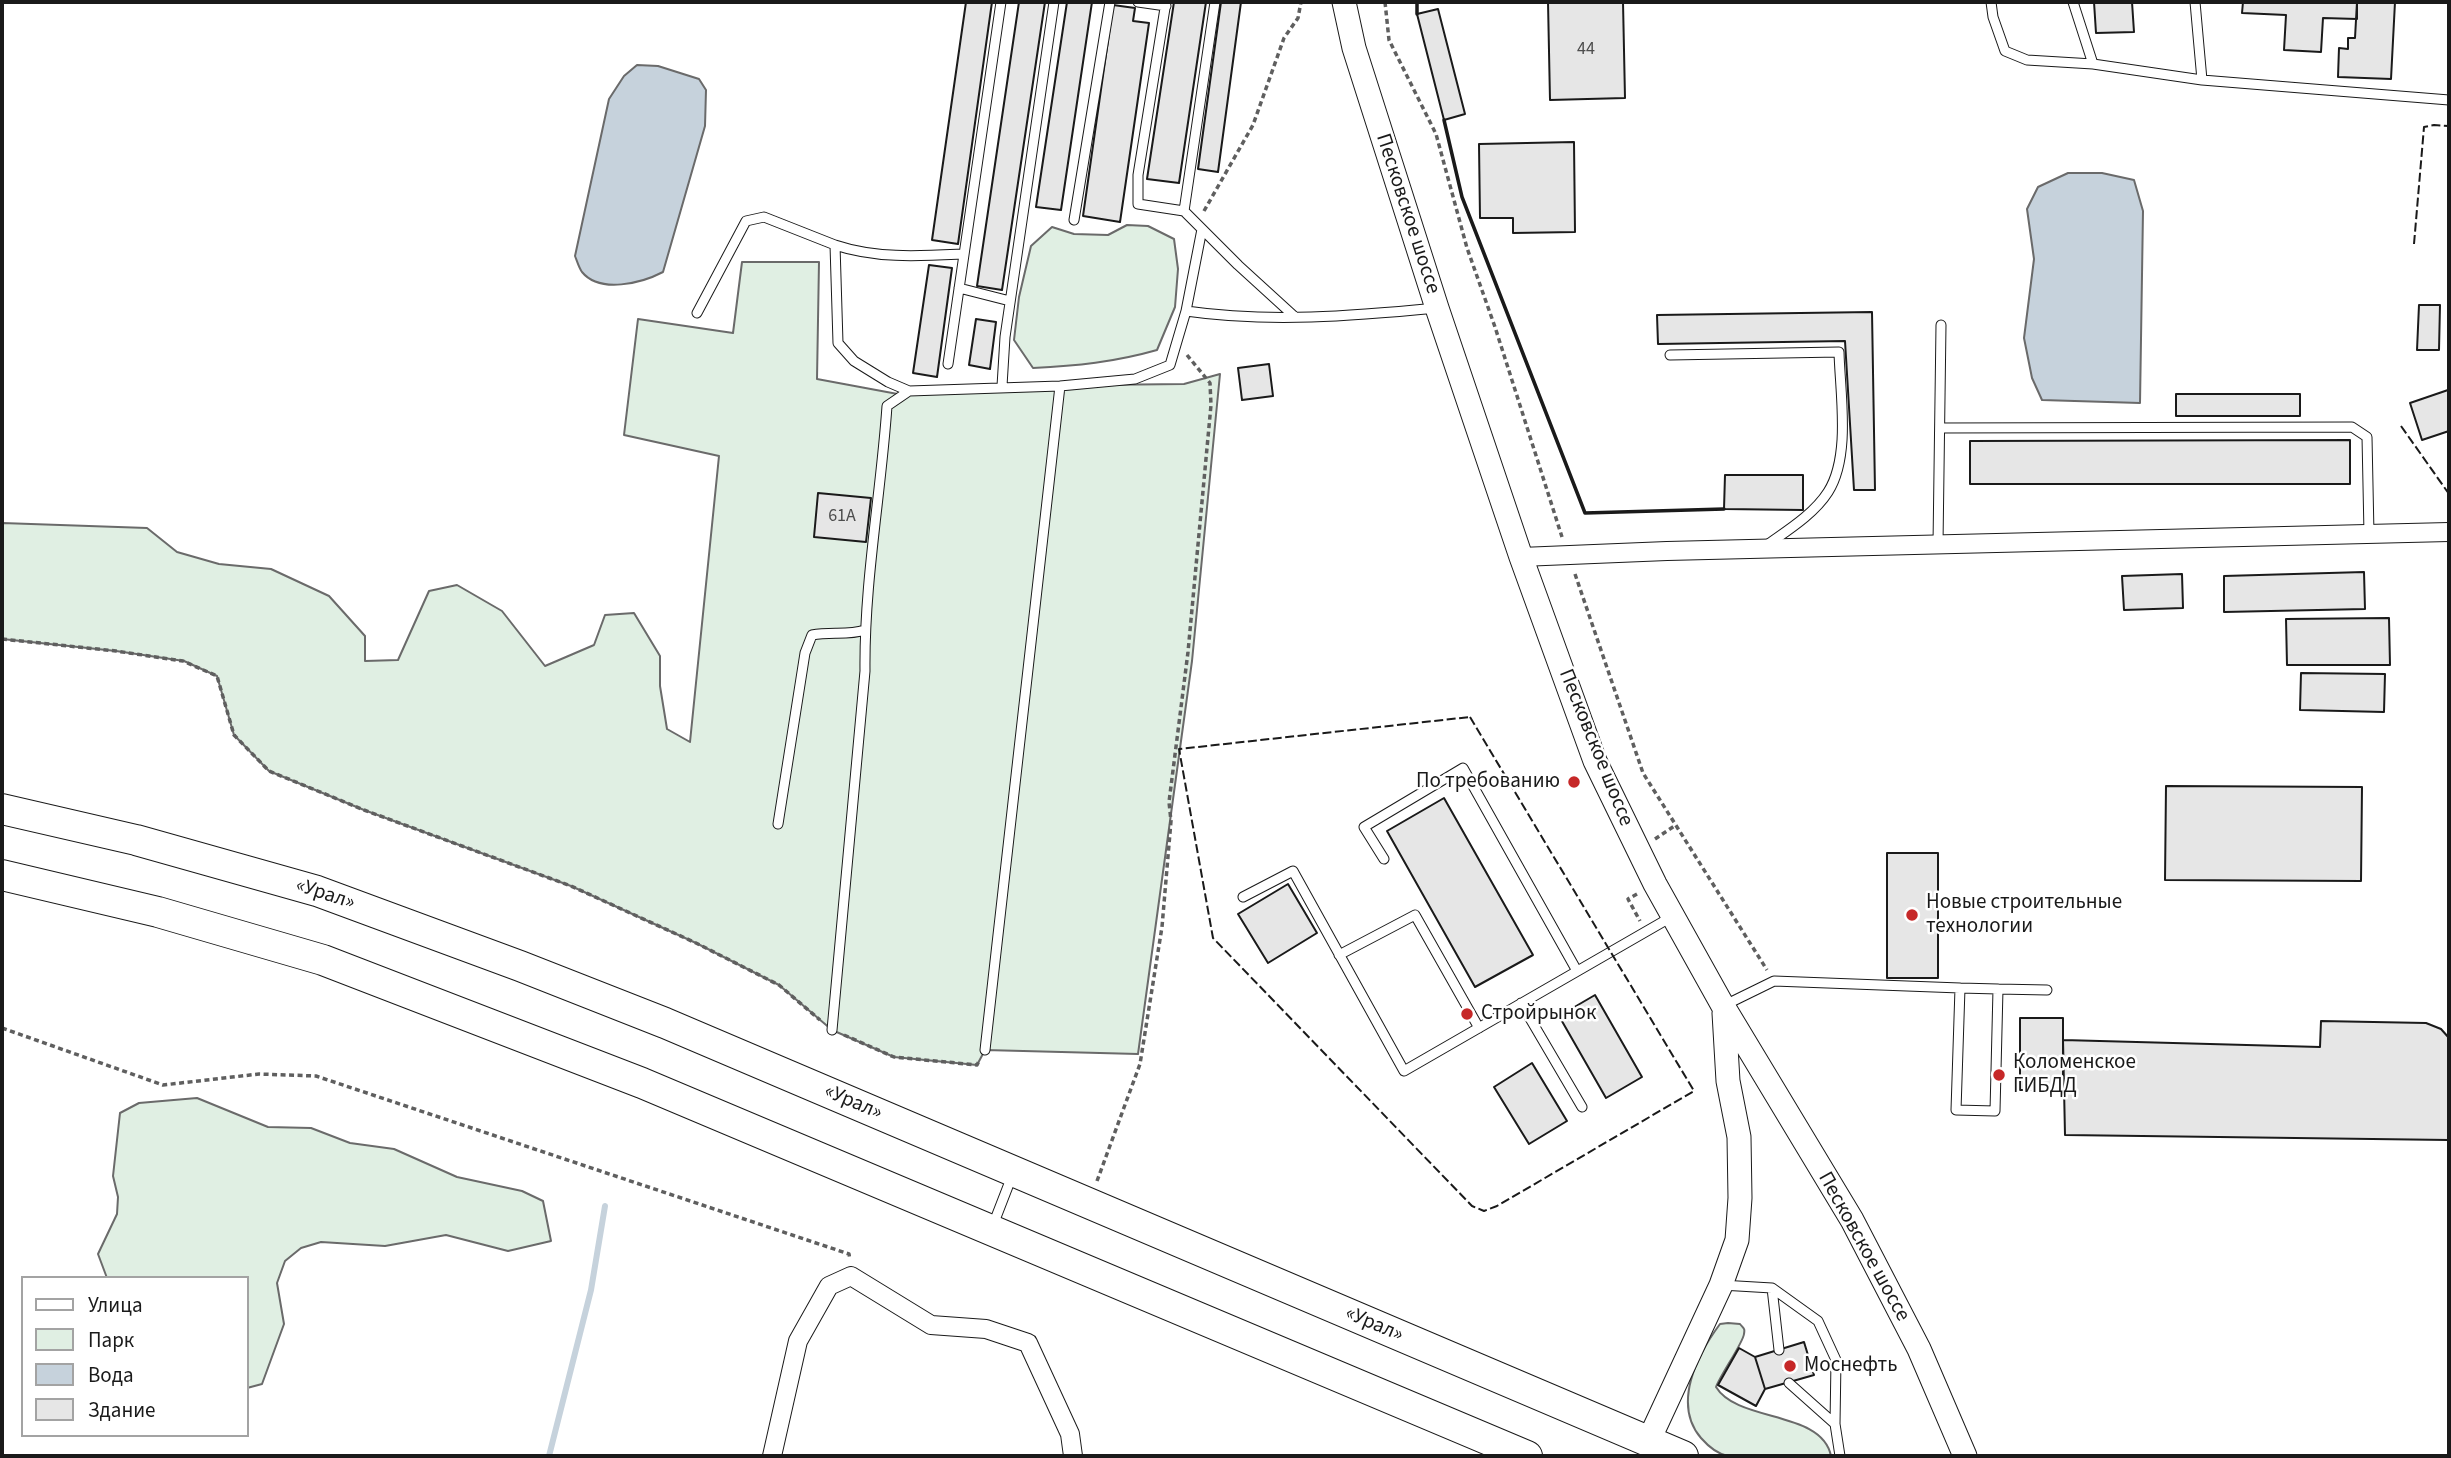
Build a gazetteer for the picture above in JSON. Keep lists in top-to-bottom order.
{
  "streets": {
    "highway": ["«Урал»"],
    "street": ["Песковское шоссе"]
  },
  "places": [
    "По требованию",
    "Новые строительные технологии",
    "Стройрынок",
    "Коломенское ГИБДД",
    "Моснефть"
  ],
  "house_numbers": ["44", "61А"],
  "legend": [
    "Улица",
    "Парк",
    "Вода",
    "Здание"
  ]
}
